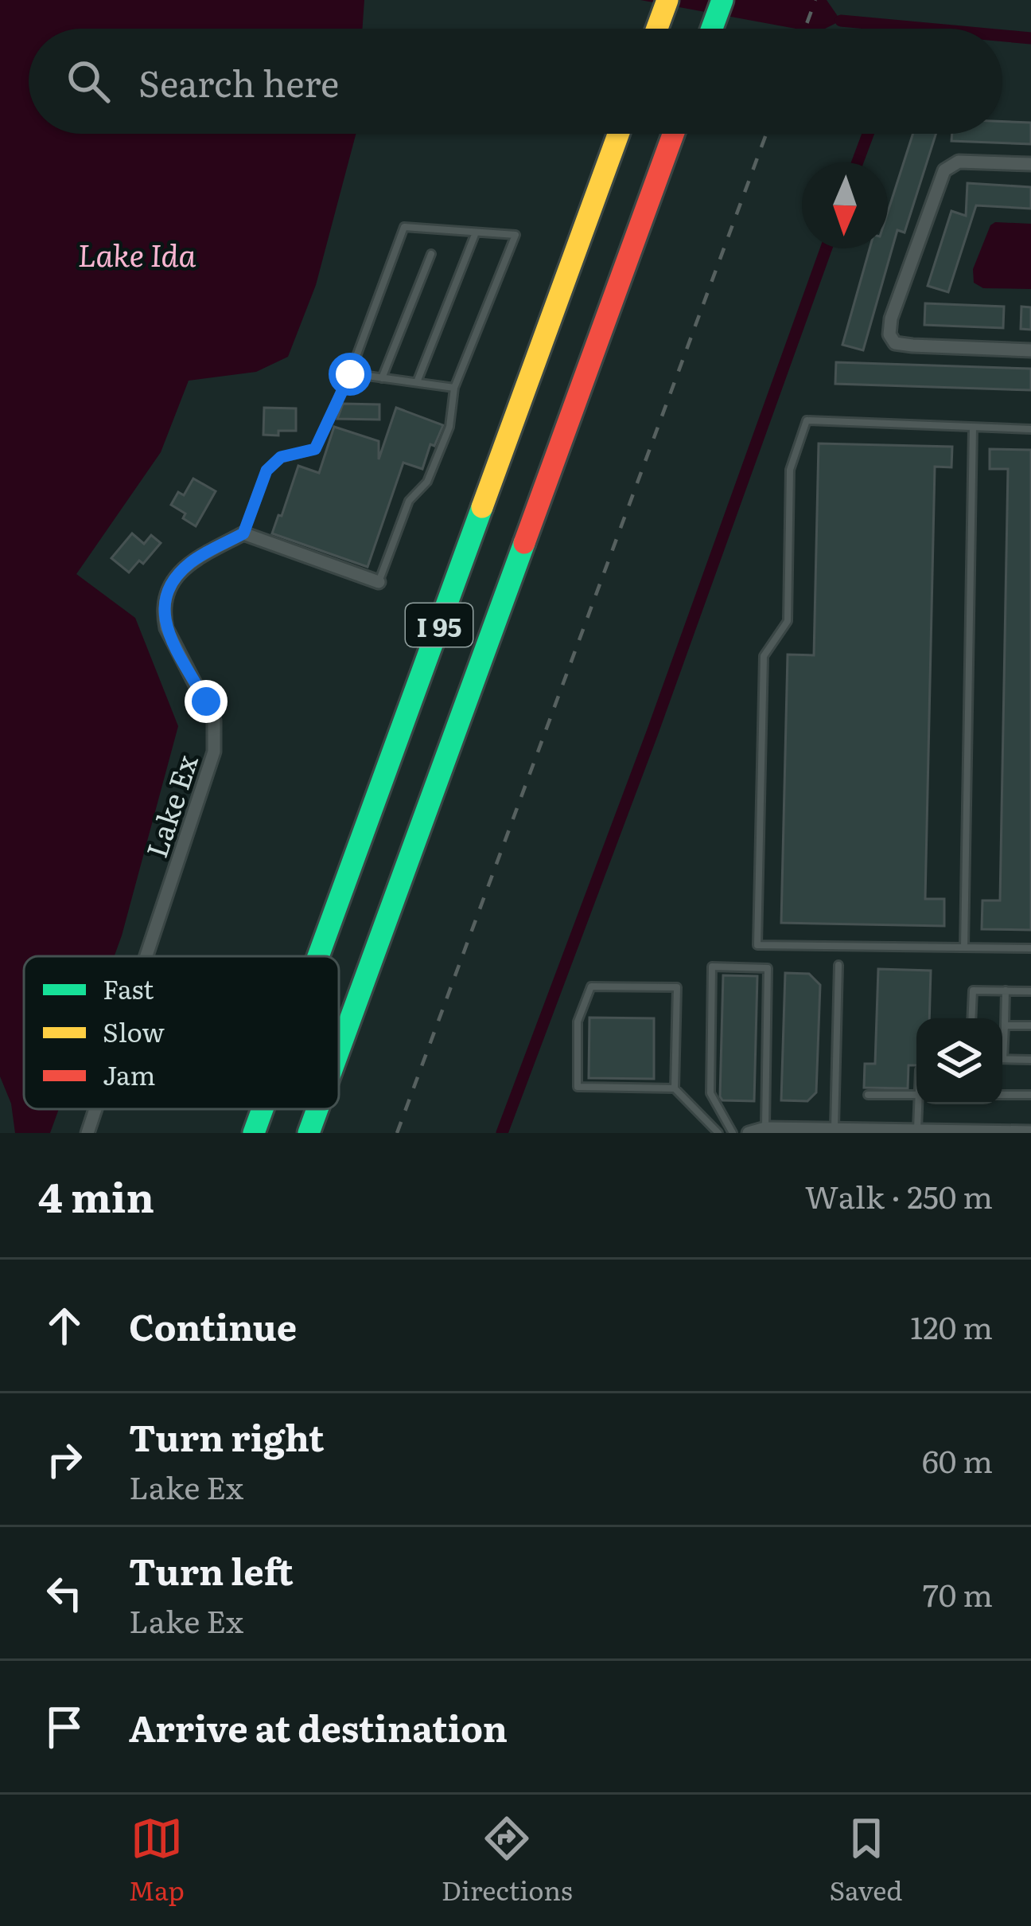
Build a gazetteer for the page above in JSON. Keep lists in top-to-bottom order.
{
  "streets": {
    "highway": ["I 95"],
    "street": ["Lake Ex"]
  },
  "water": ["Lake Ida"],
  "legend": ["Fast", "Slow", "Jam"],
  "north": "bottom",
  "page": {
    "search": "Search here",
    "heading": ["4 min", "Walk · 250 m"],
    "list": [
      ["Continue", "120 m"],
      ["Turn right", "Lake Ex", "60 m"],
      ["Turn left", "Lake Ex", "70 m"],
      "Arrive at destination"
    ],
    "nav": ["Map", "Directions", "Saved"]
  }
}
